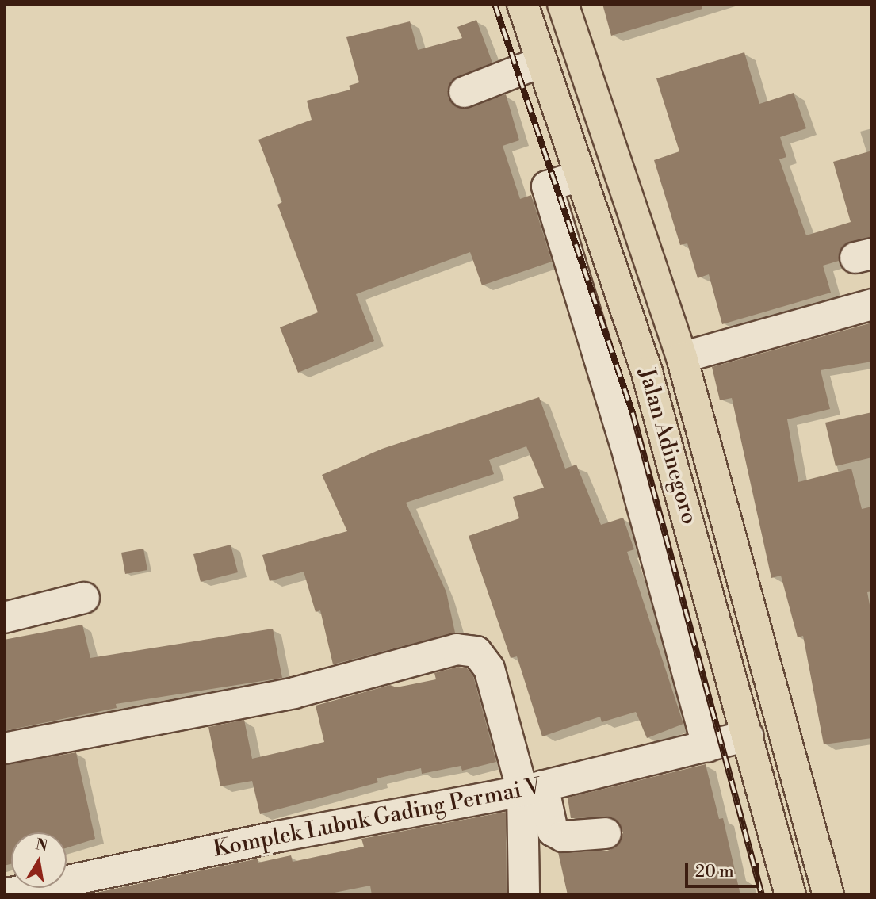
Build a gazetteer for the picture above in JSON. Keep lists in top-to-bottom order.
{
  "streets": {
    "highway": ["Jalan Adinegoro"],
    "street": ["Komplek Lubuk Gading Permai V"]
  },
  "crossings": [
    ["Jalan Adinegoro", "Komplek Lubuk Gading Permai V"]
  ],
  "scale_bar": "20 m",
  "north": "top"
}
